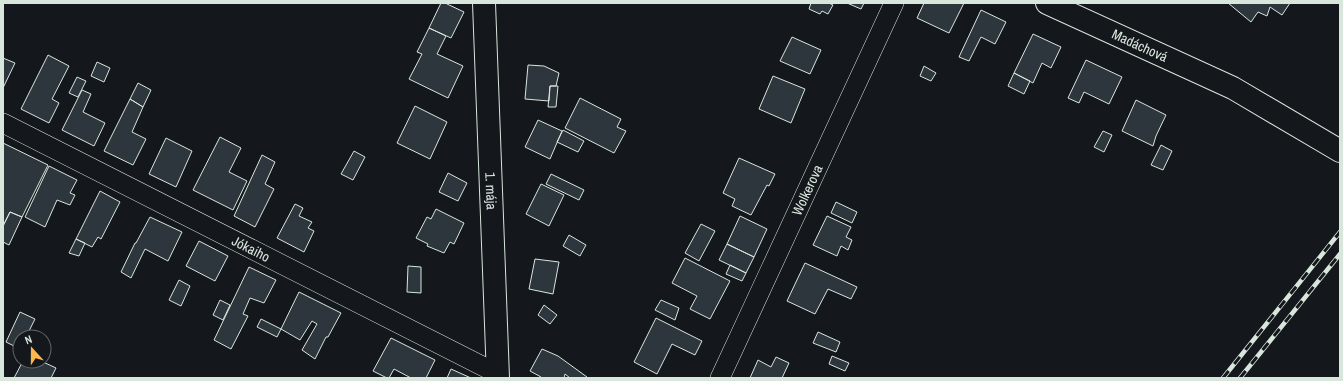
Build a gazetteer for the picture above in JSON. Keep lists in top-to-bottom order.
{
  "streets": {
    "street": [
      "Madáchová",
      "1. mája",
      "Wolkerova",
      "Jókaiho"
    ]
  },
  "crossings": [
    ["1. mája", "Jókaiho"]
  ],
  "north": "top"
}
